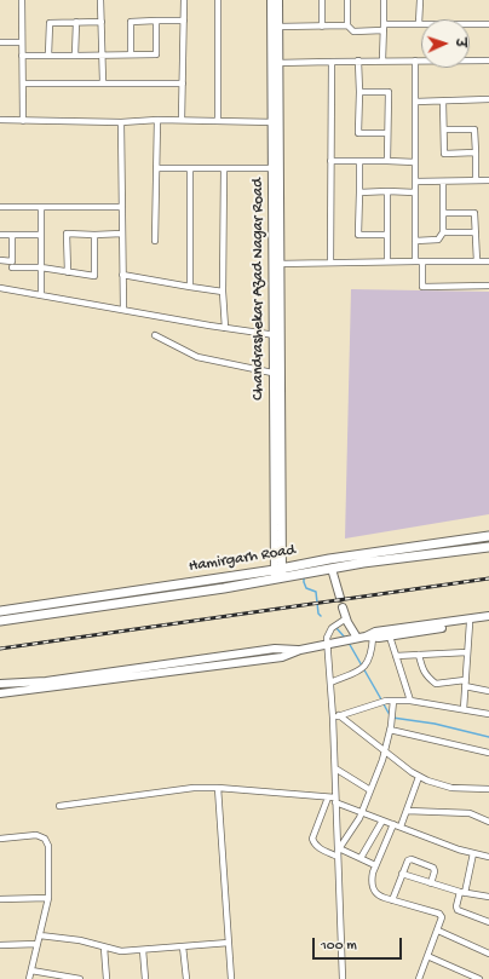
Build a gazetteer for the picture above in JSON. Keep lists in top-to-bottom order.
{
  "streets": {
    "main road": ["Hamirgarh Road"],
    "street": ["Chandrashekar Azad Nagar Road"]
  },
  "crossings": [
    ["Chandrashekar Azad Nagar Road", "Hamirgarh Road"]
  ],
  "scale_bar": "100 m",
  "north": "right"
}
